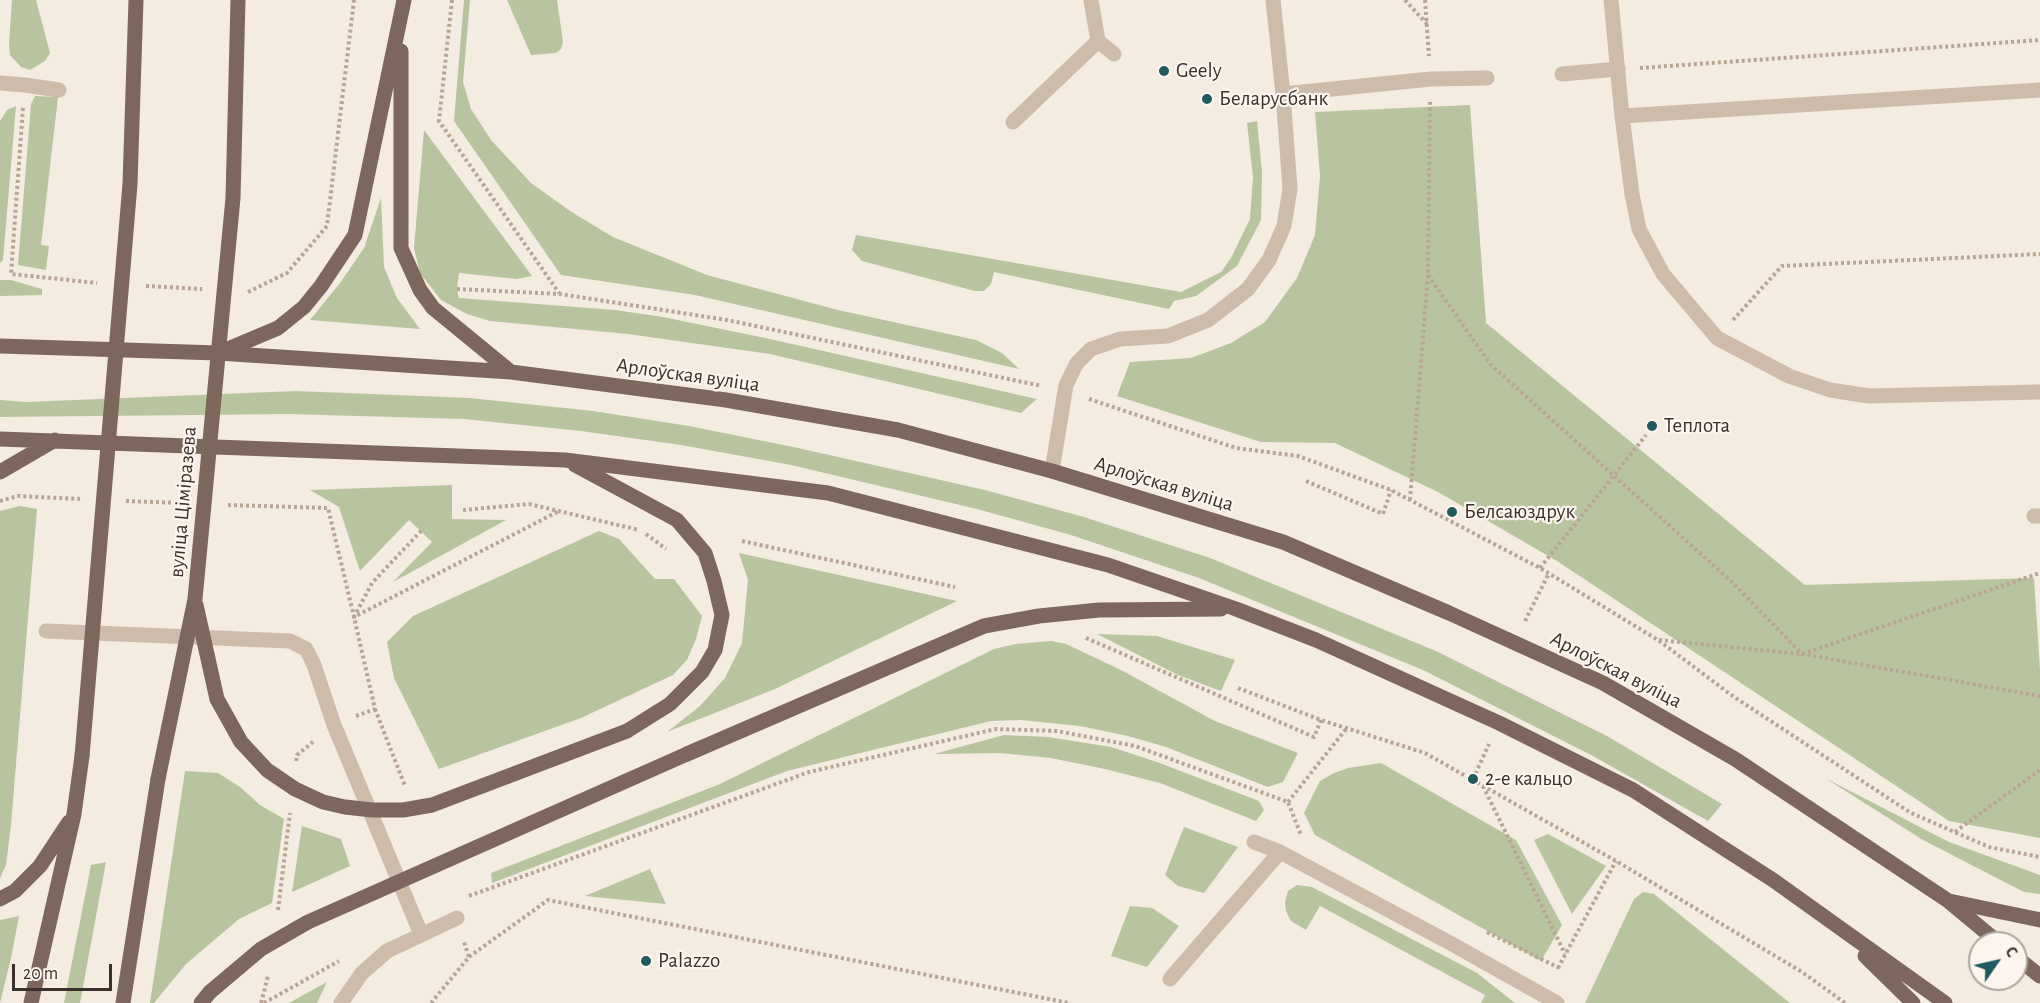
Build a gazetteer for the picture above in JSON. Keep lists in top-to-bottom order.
{
  "streets": {
    "main road": ["Арлоўская вуліца", "вуліца Ціміразева"]
  },
  "places": [
    "Geely",
    "Беларусбанк",
    "Теплота",
    "Белсаюздрук",
    "2-е кальцо",
    "Palazzo"
  ],
  "scale_bar": "20 m",
  "north": "top right"
}
